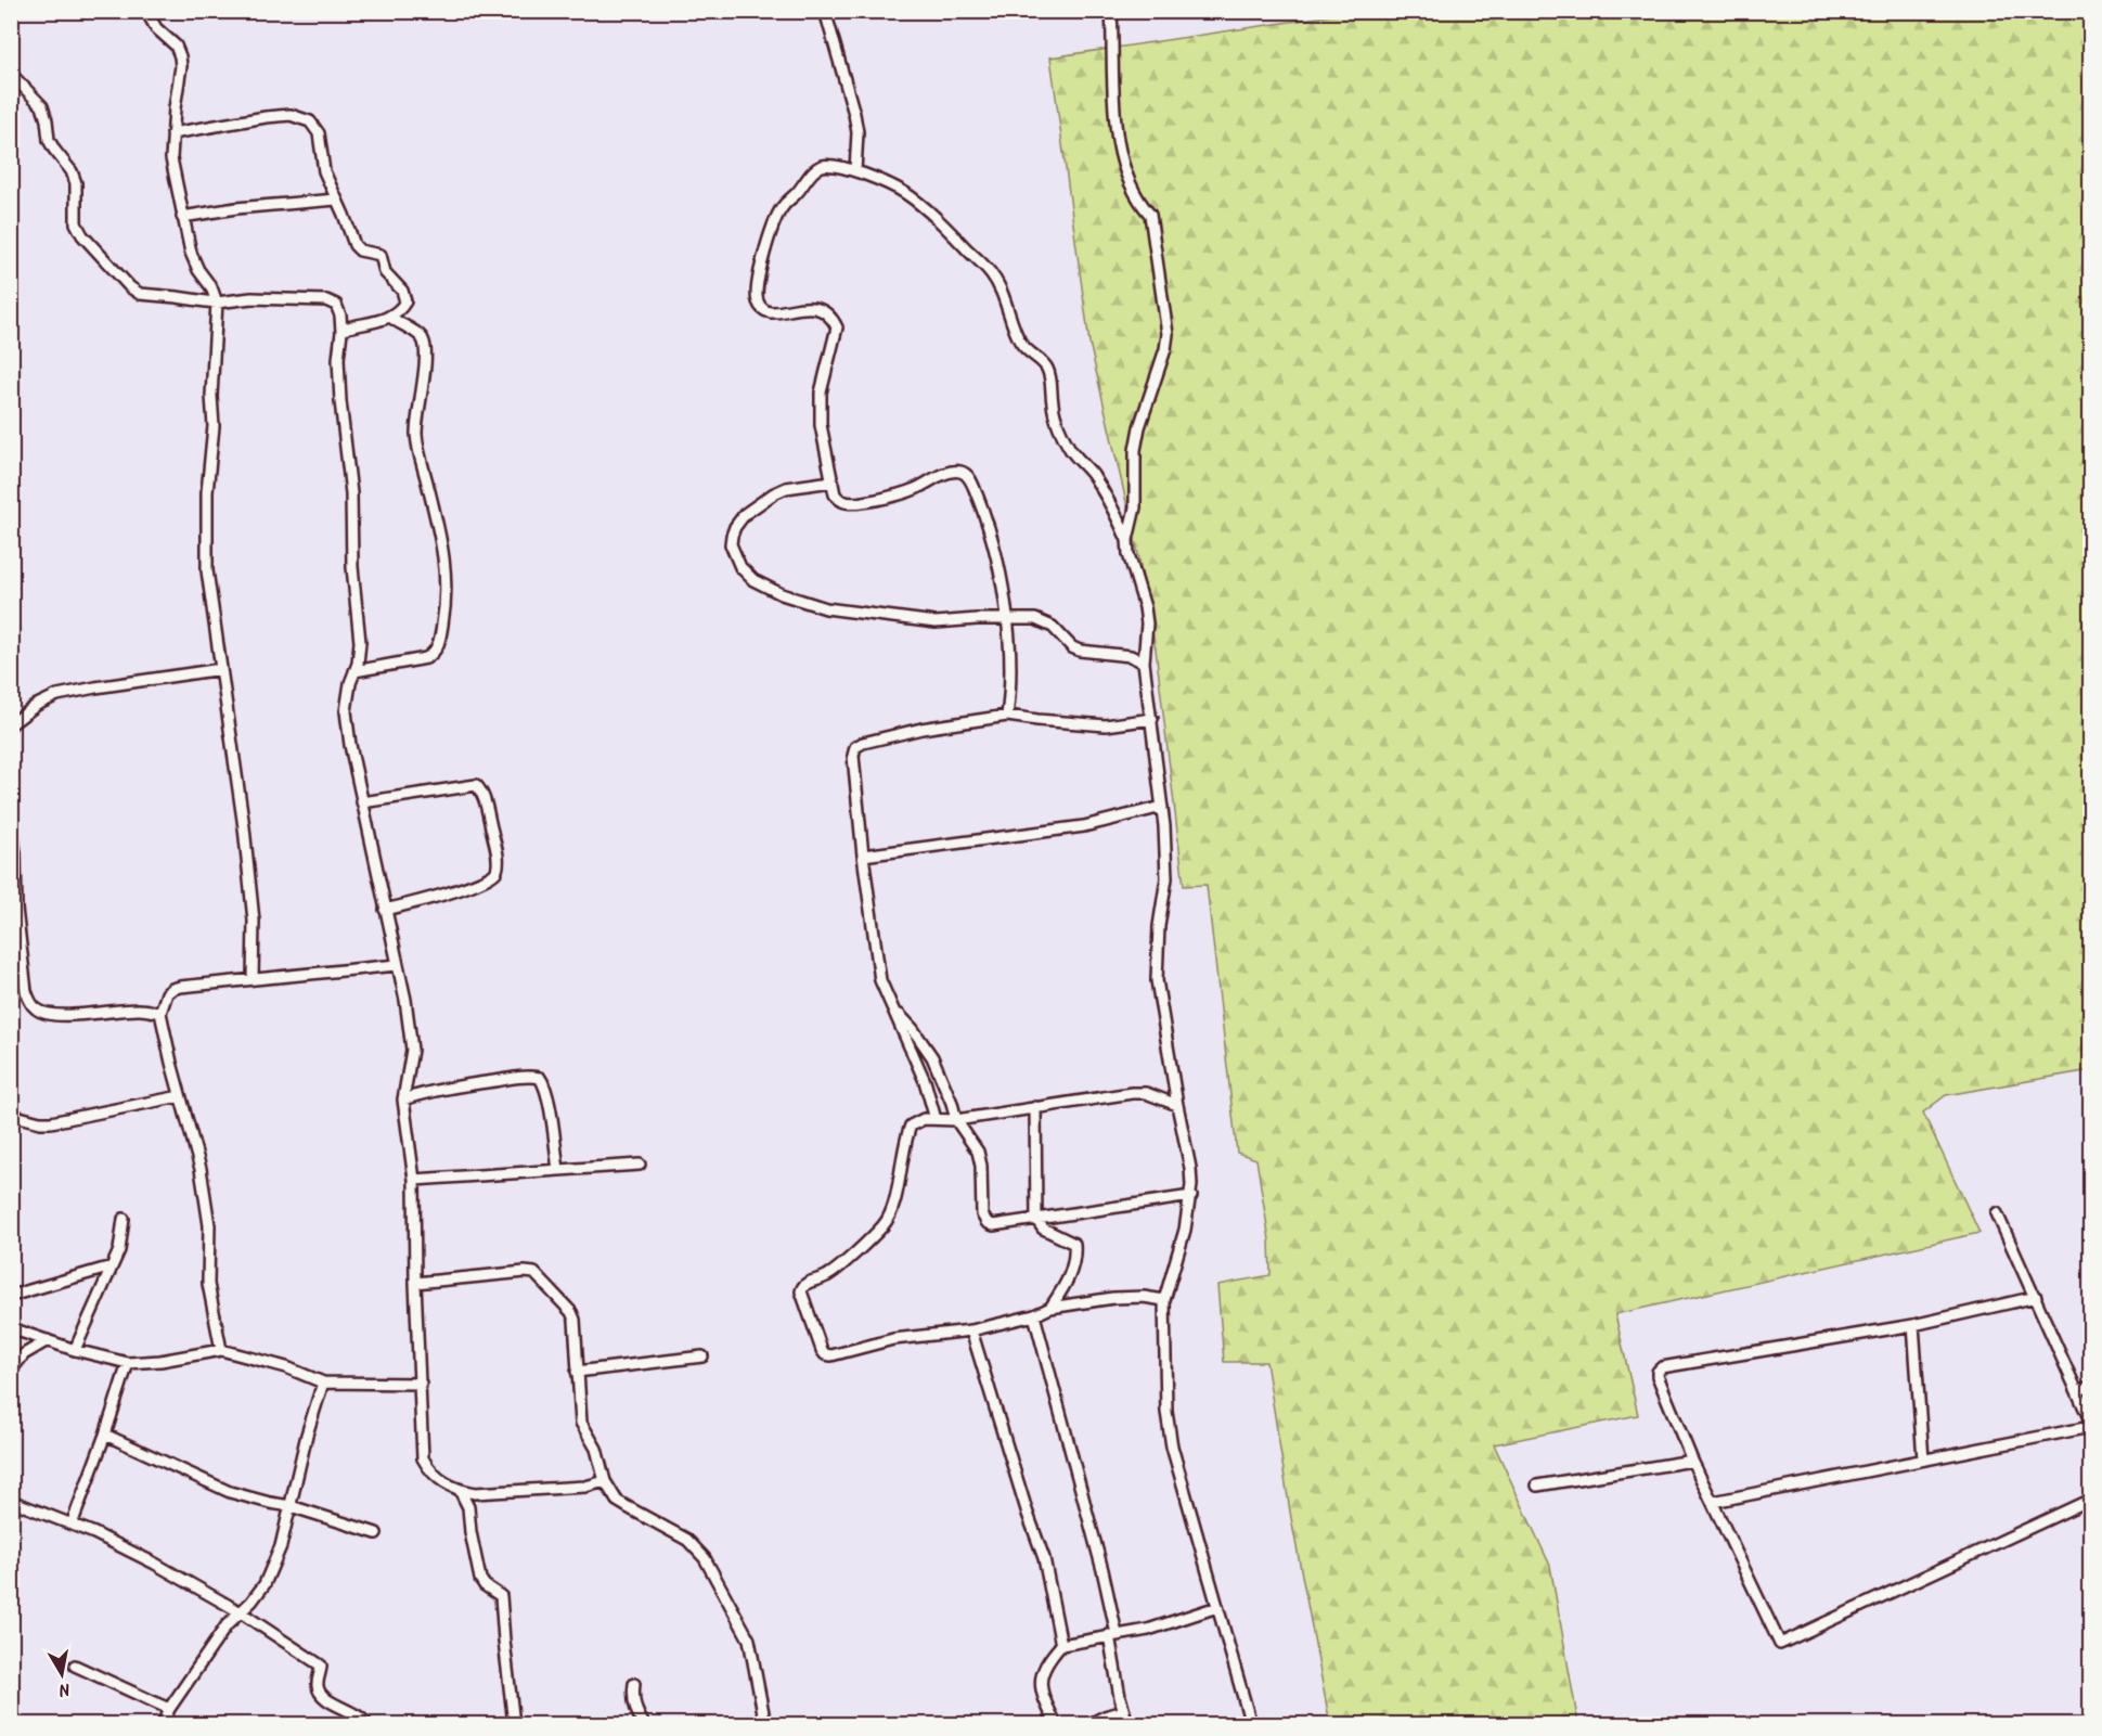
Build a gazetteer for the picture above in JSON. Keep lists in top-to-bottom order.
{
  "north": "bottom"
}
